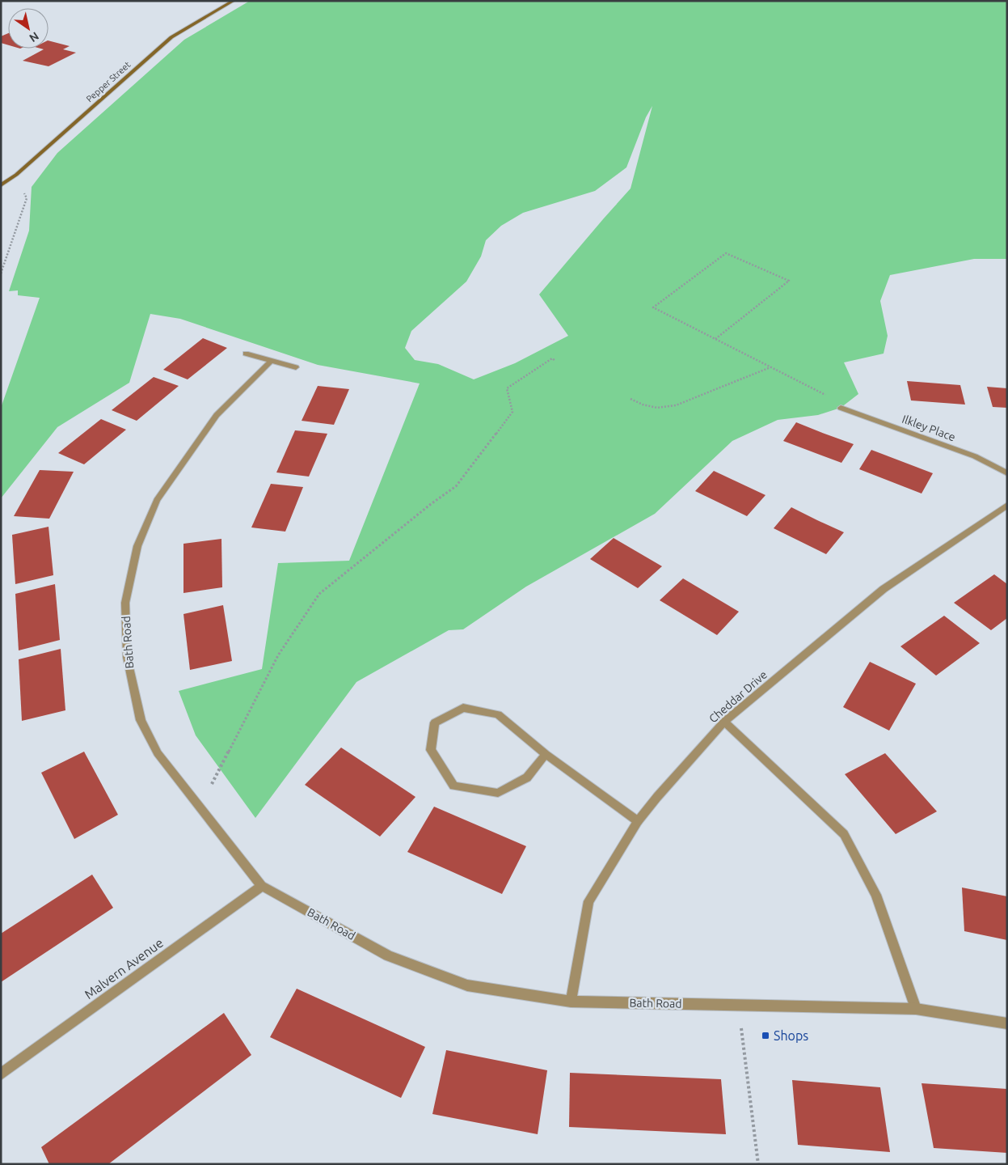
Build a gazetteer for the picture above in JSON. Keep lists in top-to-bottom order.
{
  "streets": {
    "main road": ["Pepper Street"],
    "street": [
      "Ilkley Place",
      "Bath Road",
      "Cheddar Drive",
      "Malvern Avenue"
    ]
  },
  "crossings": [
    ["Bath Road", "Cheddar Drive"],
    ["Bath Road", "Malvern Avenue"]
  ],
  "places": {
    "transit": ["Shops"]
  },
  "north": "bottom right"
}
